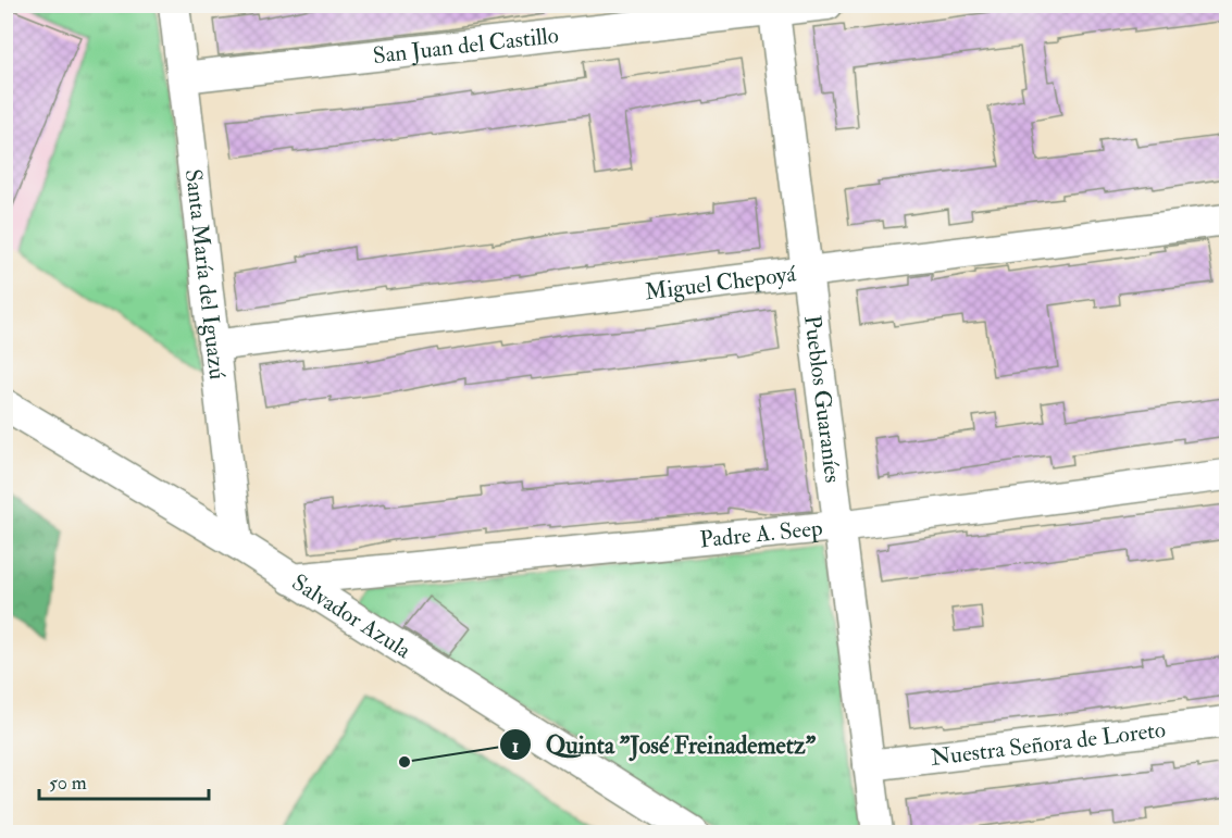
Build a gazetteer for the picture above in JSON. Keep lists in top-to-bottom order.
{
  "streets": {
    "street": [
      "San Juan del Castillo",
      "Santa María del Iguazú",
      "Miguel Chepoyá",
      "Pueblos Guaraníes",
      "Padre A. Seep",
      "Salvador Azula",
      "Nuestra Señora de Loreto"
    ]
  },
  "crossings": [
    ["San Juan del Castillo", "Santa María del Iguazú"],
    ["San Juan del Castillo", "Pueblos Guaraníes"],
    ["Santa María del Iguazú", "Miguel Chepoyá"],
    ["Santa María del Iguazú", "Salvador Azula"],
    ["Miguel Chepoyá", "Pueblos Guaraníes"],
    ["Pueblos Guaraníes", "Padre A. Seep"],
    ["Pueblos Guaraníes", "Nuestra Señora de Loreto"],
    ["Padre A. Seep", "Salvador Azula"]
  ],
  "places": ["Quinta \"José Freinademetz\""],
  "scale_bar": "50 m"
}
